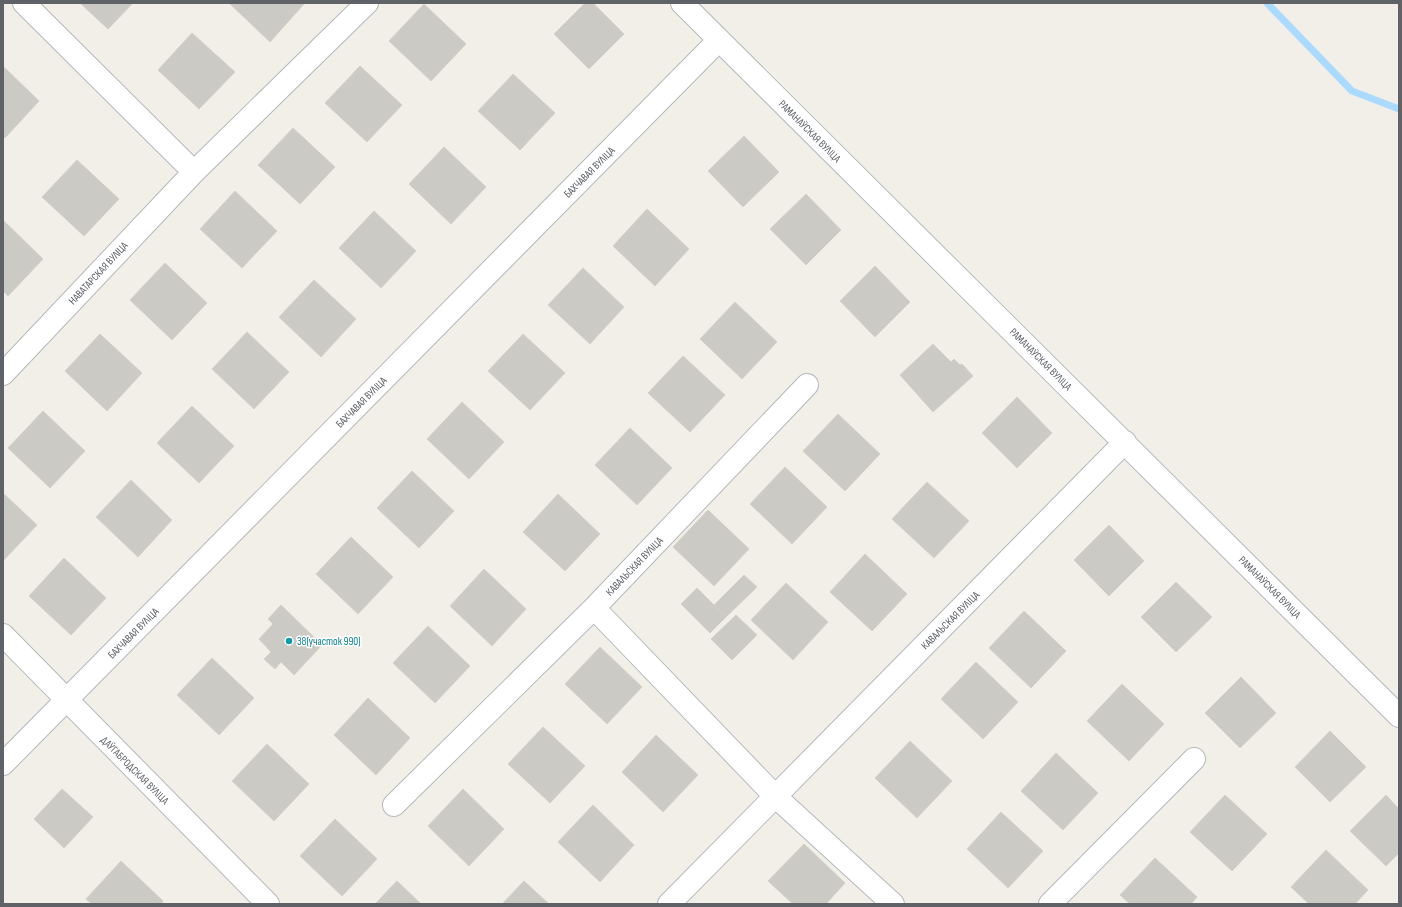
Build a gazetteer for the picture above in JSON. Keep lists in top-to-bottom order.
{
  "streets": {
    "street": [
      "РАМАНАЎСКАЯ ВУЛІЦА",
      "БАХЧАВАЯ ВУЛІЦА",
      "НАВАТАРСКАЯ ВУЛІЦА",
      "КАВАЛЬСКАЯ ВУЛІЦА",
      "ДАЎГАБРОДСКАЯ ВУЛІЦА"
    ]
  },
  "crossings": [
    ["РАМАНАЎСКАЯ ВУЛІЦА", "БАХЧАВАЯ ВУЛІЦА"],
    ["РАМАНАЎСКАЯ ВУЛІЦА", "КАВАЛЬСКАЯ ВУЛІЦА"],
    ["БАХЧАВАЯ ВУЛІЦА", "ДАЎГАБРОДСКАЯ ВУЛІЦА"]
  ],
  "places": ["38(участок 990)"]
}
